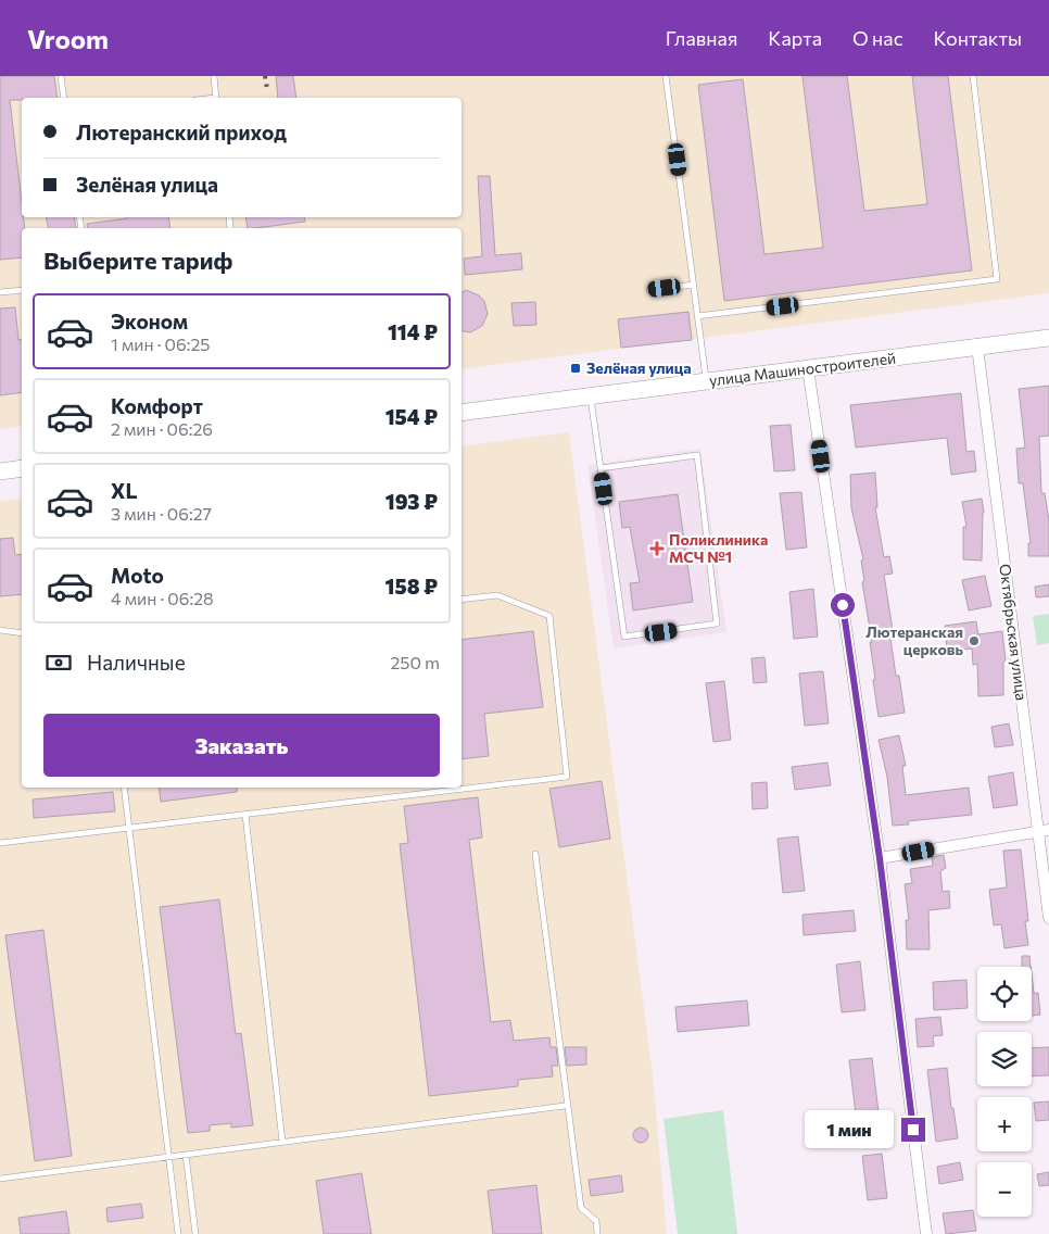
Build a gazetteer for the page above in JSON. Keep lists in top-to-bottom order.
{
  "streets": {
    "main road": ["улица Машиностроителей"],
    "street": ["Октябрьская улица"]
  },
  "crossings": [
    ["улица Машиностроителей", "Октябрьская улица"]
  ],
  "places": {
    "transit": ["Зелёная улица"],
    "health": ["Поликлиника МСЧ №1"],
    "other": ["Лютеранская церковь"]
  },
  "page": {
    "header": "Vroom",
    "nav": [
      "Главная",
      "Карта",
      "О нас",
      "Контакты"
    ],
    "banner": ["Лютеранский приход", "Зелёная улица"],
    "heading": "Выберите тариф",
    "list": [
      {
        "name": "Эконом",
        "note": "1 мин · 06:25",
        "value": "114 ₽"
      },
      {
        "name": "Комфорт",
        "note": "2 мин · 06:26",
        "value": "154 ₽"
      },
      {
        "name": "XL",
        "note": "3 мин · 06:27",
        "value": "193 ₽"
      },
      {
        "name": "Moto",
        "note": "4 мин · 06:28",
        "value": "158 ₽"
      }
    ],
    "pay": ["Наличные", "250 m"],
    "buttons": "Заказать",
    "map_buttons": ["+", "−"],
    "bubble": "1 мин"
  }
}
